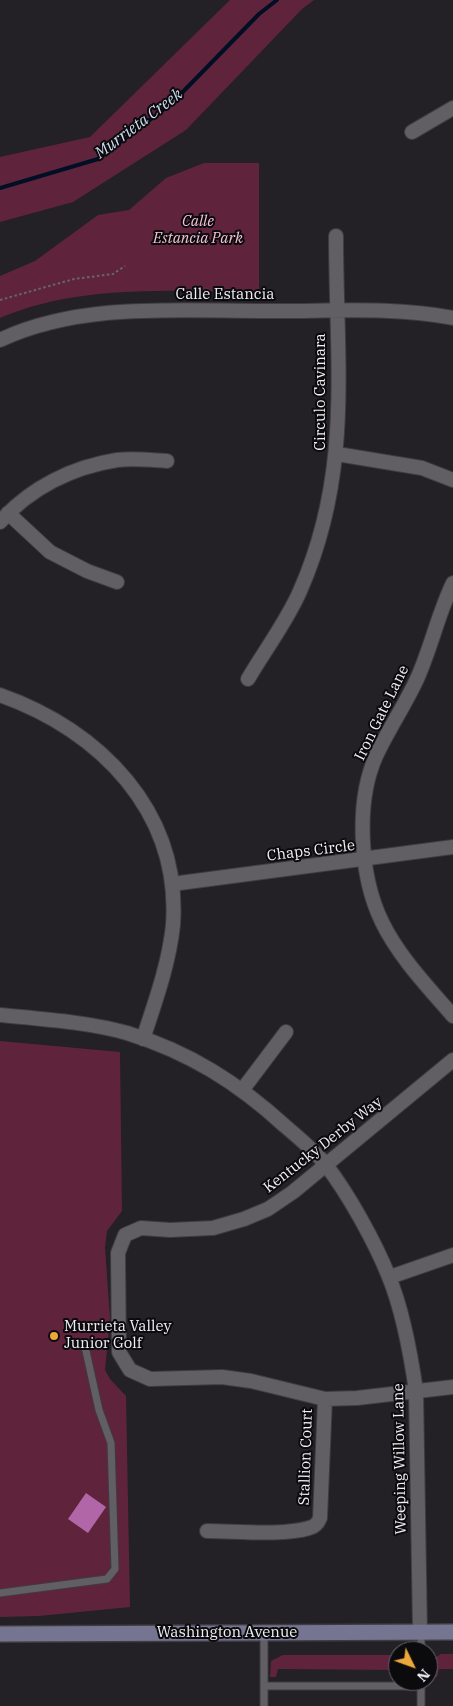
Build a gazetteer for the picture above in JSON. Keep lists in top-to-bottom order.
{
  "streets": {
    "main road": ["Washington Avenue"],
    "street": [
      "Calle Estancia",
      "Circulo Cavinara",
      "Iron Gate Lane",
      "Chaps Circle",
      "Kentucky Derby Way",
      "Stallion Court",
      "Weeping Willow Lane"
    ]
  },
  "crossings": [
    ["Calle Estancia", "Circulo Cavinara"],
    ["Iron Gate Lane", "Chaps Circle"],
    ["Kentucky Derby Way", "Stallion Court"],
    ["Kentucky Derby Way", "Weeping Willow Lane"],
    ["Weeping Willow Lane", "Washington Avenue"]
  ],
  "water": ["Murrieta Creek"],
  "parks": ["Calle Estancia Park"],
  "places": ["Murrieta Valley Junior Golf"],
  "north": "bottom right"
}
